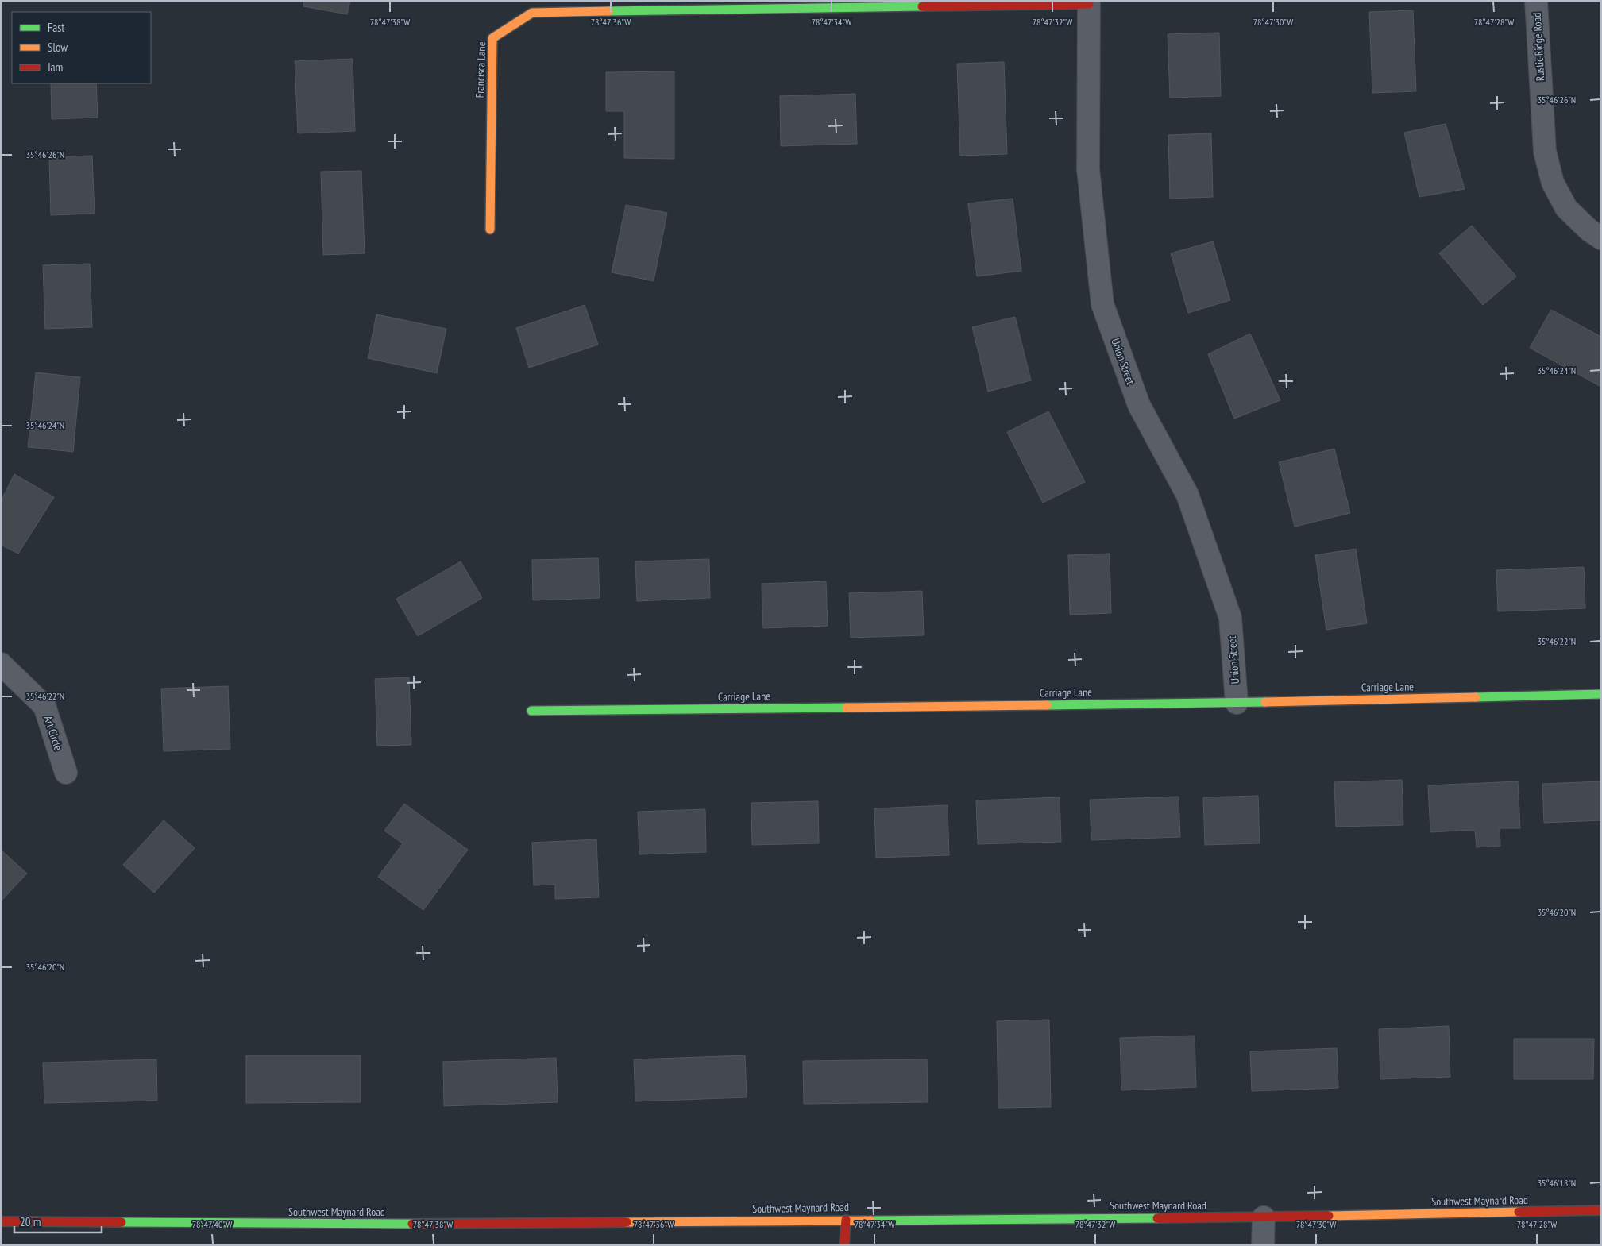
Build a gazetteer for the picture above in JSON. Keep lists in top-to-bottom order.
{
  "streets": {
    "street": [
      "Rustic Ridge Road",
      "Francisca Lane",
      "Union Street",
      "Carriage Lane",
      "Art Circle",
      "Southwest Maynard Road"
    ]
  },
  "crossings": [
    ["Francisca Lane", "Union Street"],
    ["Union Street", "Carriage Lane"]
  ],
  "legend": ["Fast", "Slow", "Jam"],
  "scale_bar": "20 m",
  "coordinates": [
    "78°47'38\"W",
    "78°47'36\"W",
    "78°47'34\"W",
    "78°47'32\"W",
    "78°47'30\"W",
    "78°47'28\"W",
    "35°46'26\"N",
    "35°46'24\"N",
    "35°46'22\"N",
    "35°46'20\"N",
    "35°46'18\"N",
    "78°47'40\"W"
  ]
}
